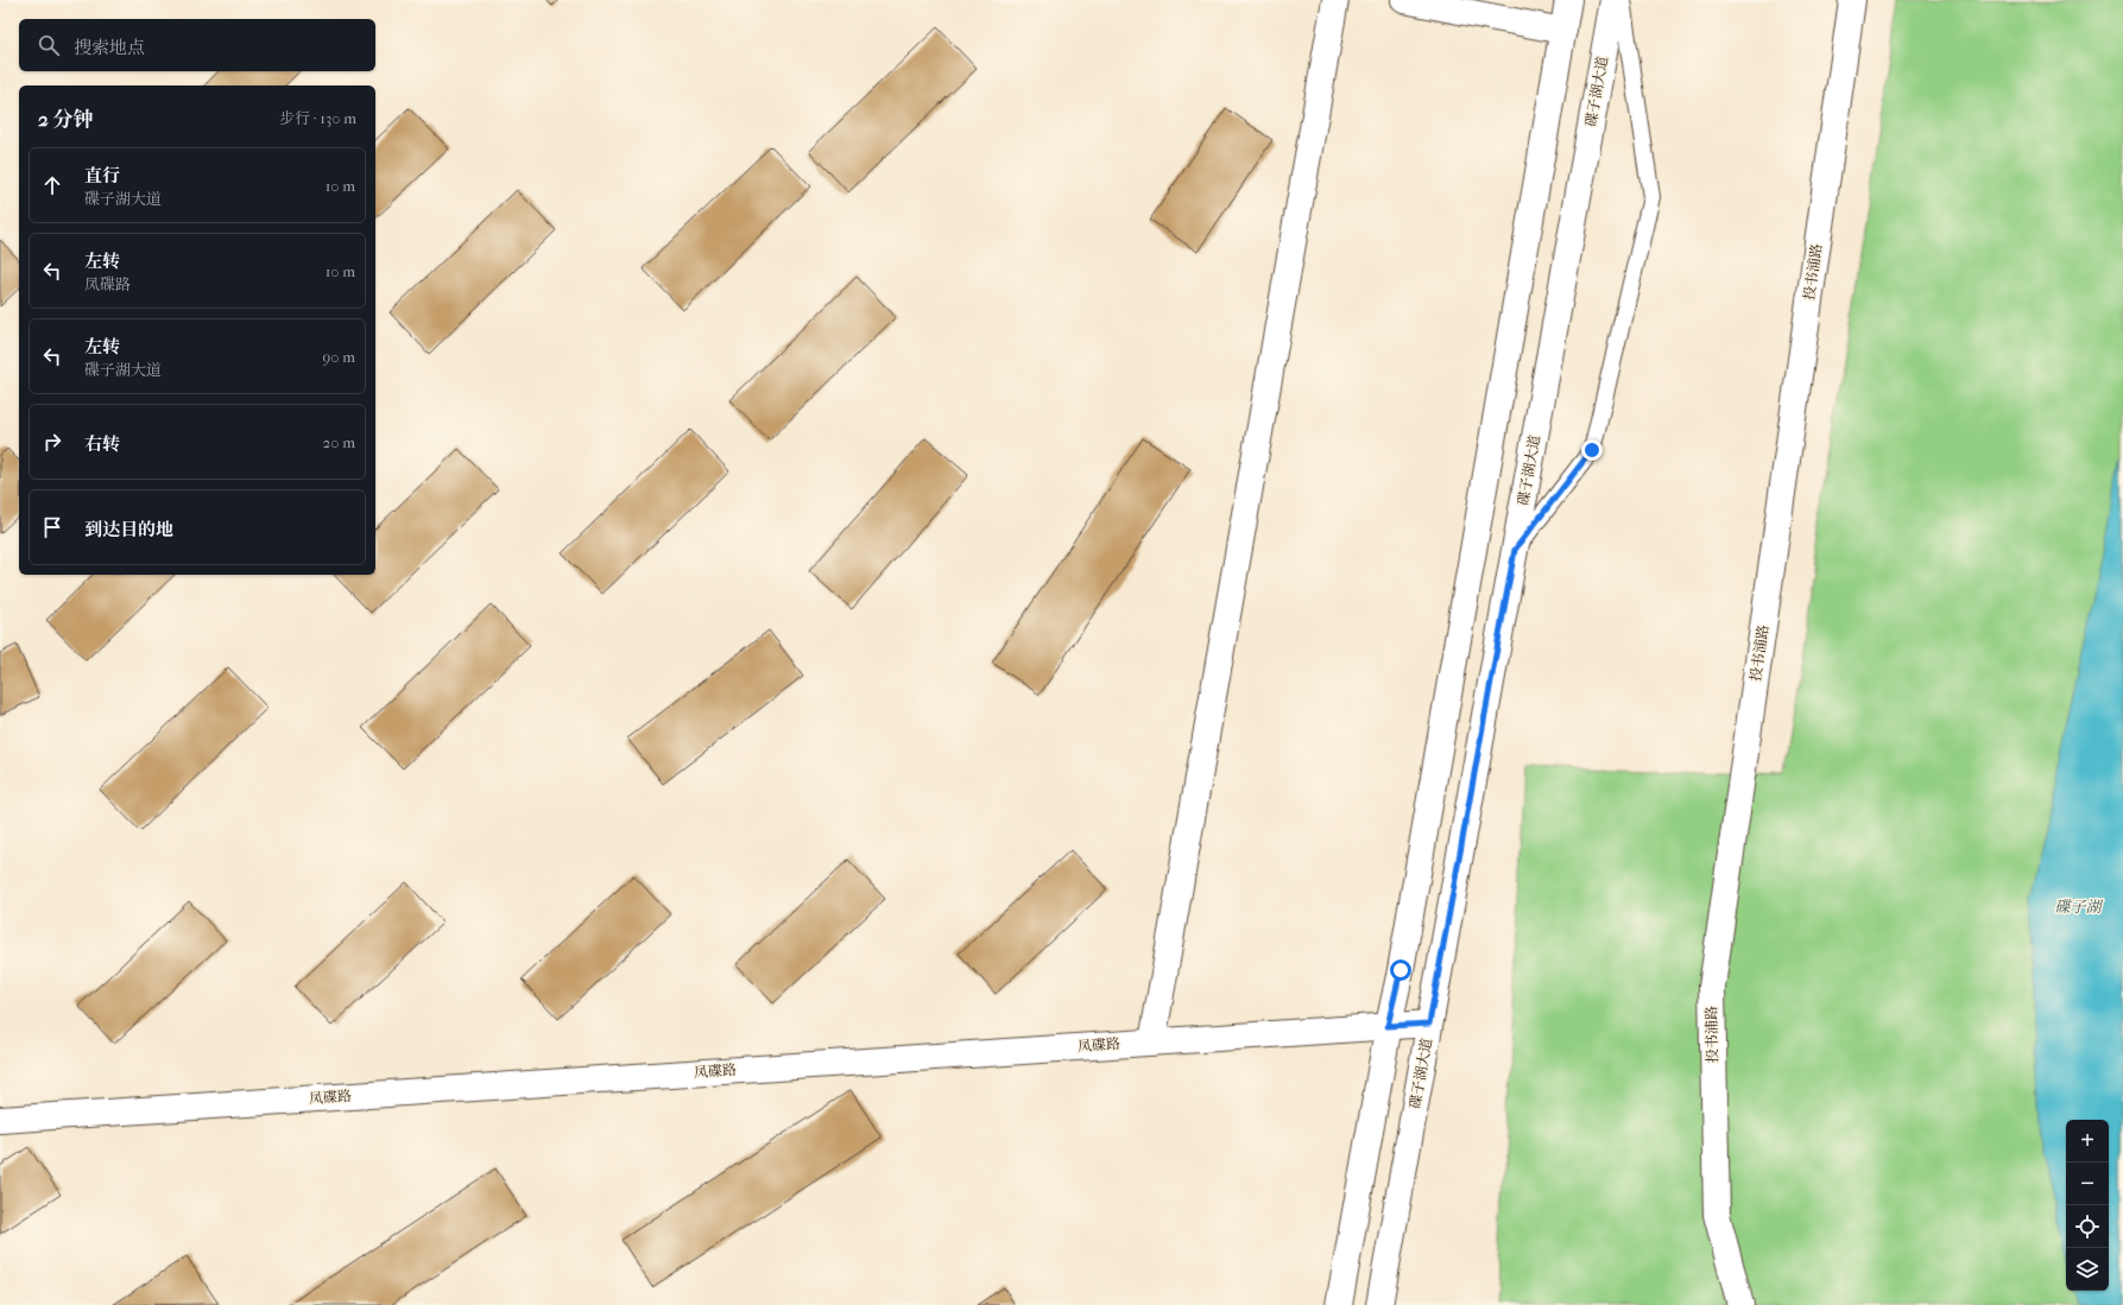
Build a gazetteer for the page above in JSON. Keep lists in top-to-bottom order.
{
  "streets": {
    "street": ["碟子湖大道", "投书浦路", "凤碟路"]
  },
  "crossings": [
    ["碟子湖大道", "凤碟路"]
  ],
  "water": ["碟子湖"],
  "page": {
    "search": "搜索地点",
    "heading": ["2 分钟", "步行 · 130 m"],
    "list": [
      ["直行", "碟子湖大道", "10 m"],
      ["左转", "凤碟路", "10 m"],
      ["左转", "碟子湖大道", "90 m"],
      ["右转", "20 m"],
      "到达目的地"
    ],
    "map_buttons": ["+", "−"]
  }
}
